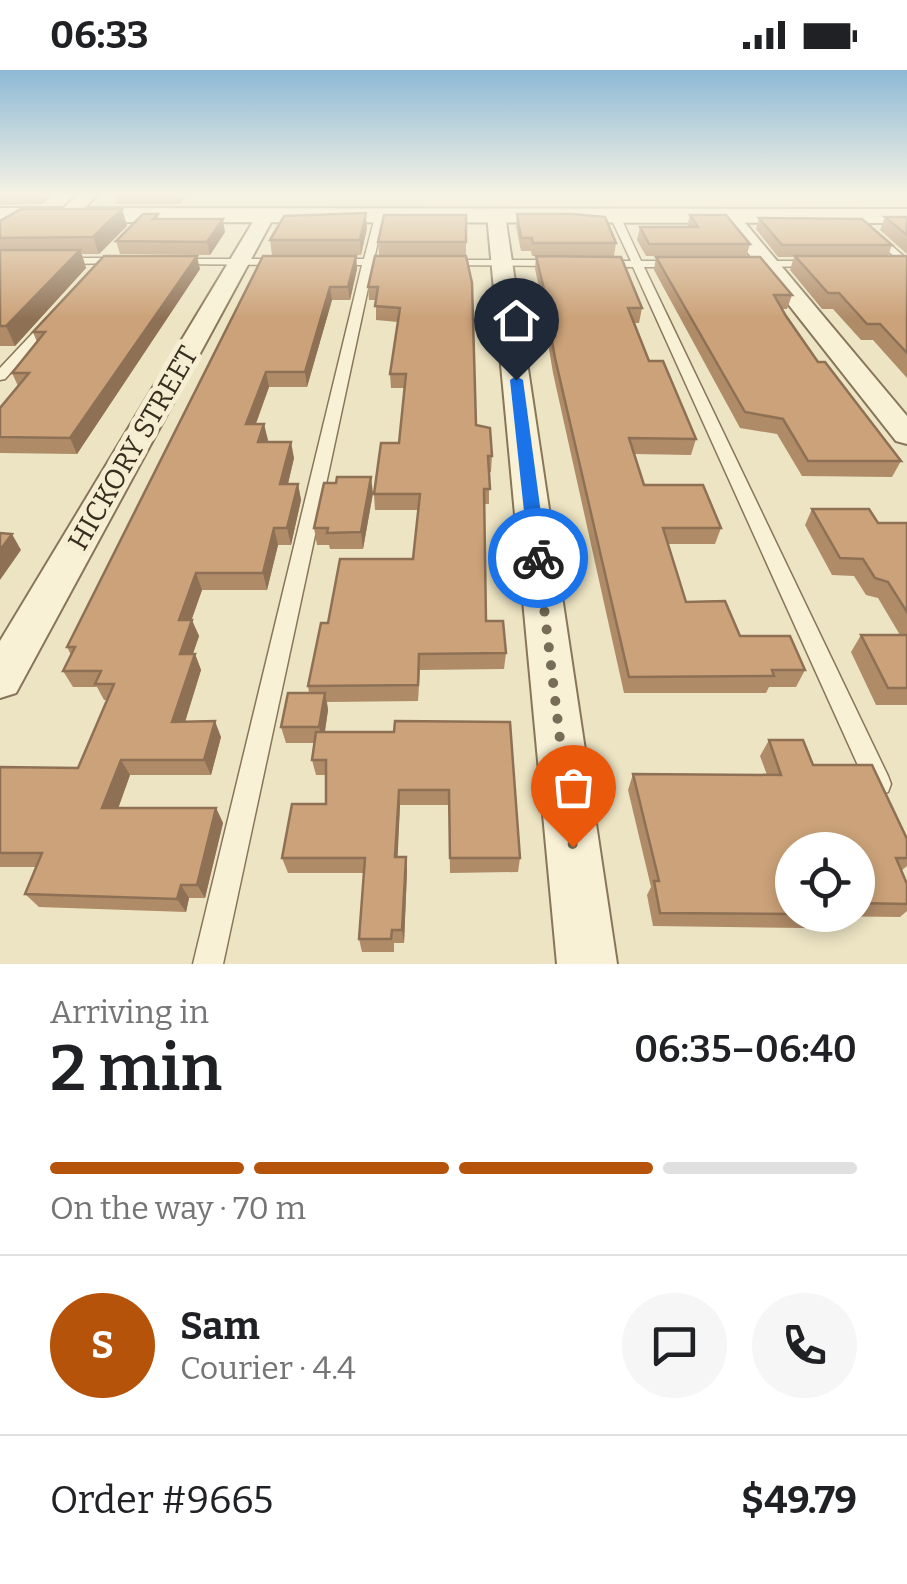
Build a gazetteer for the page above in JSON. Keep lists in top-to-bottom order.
{
  "streets": {
    "street": ["HICKORY STREET"]
  },
  "page": {
    "status": "06:33",
    "heading": ["2 min", "Arriving in", "06:35–06:40"],
    "panel": [
      "Sam",
      "Courier · 4.4",
      "Order #9665",
      "$49.79"
    ],
    "bar": "On the way · 70 m",
    "round": "S"
  }
}
